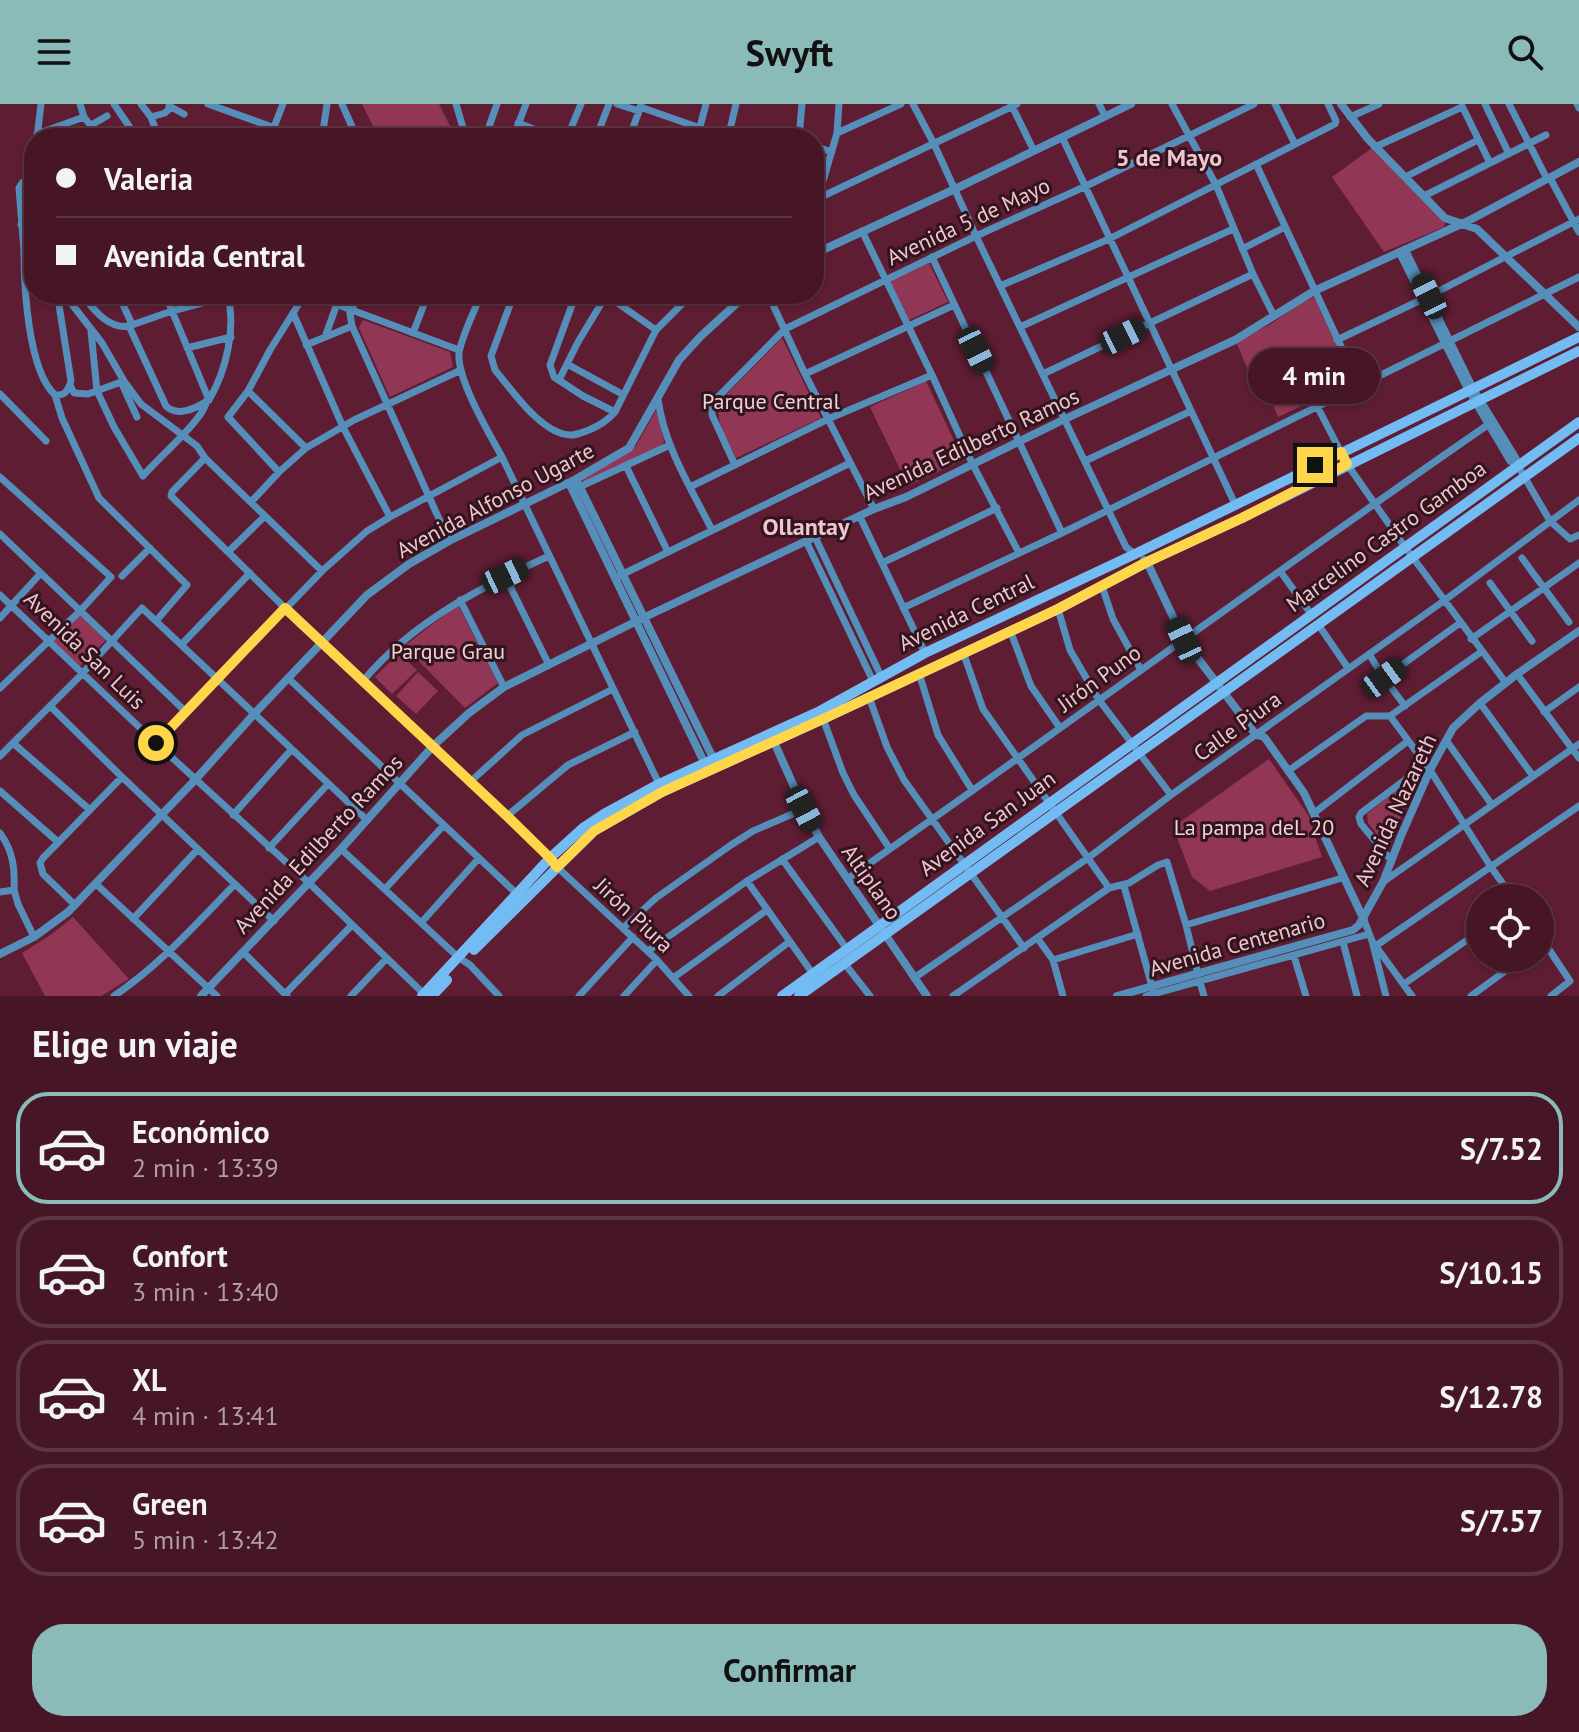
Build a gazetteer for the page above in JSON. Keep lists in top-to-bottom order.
{
  "streets": {
    "main road": ["Marcelino Castro Gamboa", "Avenida Central", "Avenida San Juan"],
    "street": [
      "Avenida 5 de Mayo",
      "Avenida Edilberto Ramos",
      "Avenida Alfonso Ugarte",
      "Avenida San Luis",
      "Jirón Puno",
      "Calle Piura",
      "Avenida Nazareth",
      "Altiplano",
      "Jirón Piura",
      "Avenida Centenario"
    ]
  },
  "crossings": [
    ["Avenida Edilberto Ramos", "Avenida San Luis"],
    ["Avenida Edilberto Ramos", "Jirón Piura"],
    ["Avenida Alfonso Ugarte", "Avenida San Luis"],
    ["Avenida Alfonso Ugarte", "Jirón Piura"],
    ["Marcelino Castro Gamboa", "Avenida San Juan"],
    ["Avenida Central", "Avenida San Luis"],
    ["Avenida Central", "Altiplano"],
    ["Avenida Central", "Jirón Piura"],
    ["Jirón Puno", "Altiplano"],
    ["Calle Piura", "Altiplano"],
    ["Avenida Nazareth", "Avenida Centenario"],
    ["Avenida San Juan", "Altiplano"]
  ],
  "districts": ["5 de Mayo", "Ollantay"],
  "parks": ["Parque Central", "Parque Grau", "La pampa deL 20"],
  "page": {
    "header": "Swyft",
    "banner": ["Valeria", "Avenida Central"],
    "bubble": "4 min",
    "heading": "Elige un viaje",
    "list": [
      {
        "name": "Económico",
        "note": "2 min · 13:39",
        "value": "S/7.52"
      },
      {
        "name": "Confort",
        "note": "3 min · 13:40",
        "value": "S/10.15"
      },
      {
        "name": "XL",
        "note": "4 min · 13:41",
        "value": "S/12.78"
      },
      {
        "name": "Green",
        "note": "5 min · 13:42",
        "value": "S/7.57"
      }
    ],
    "buttons": "Confirmar"
  }
}
